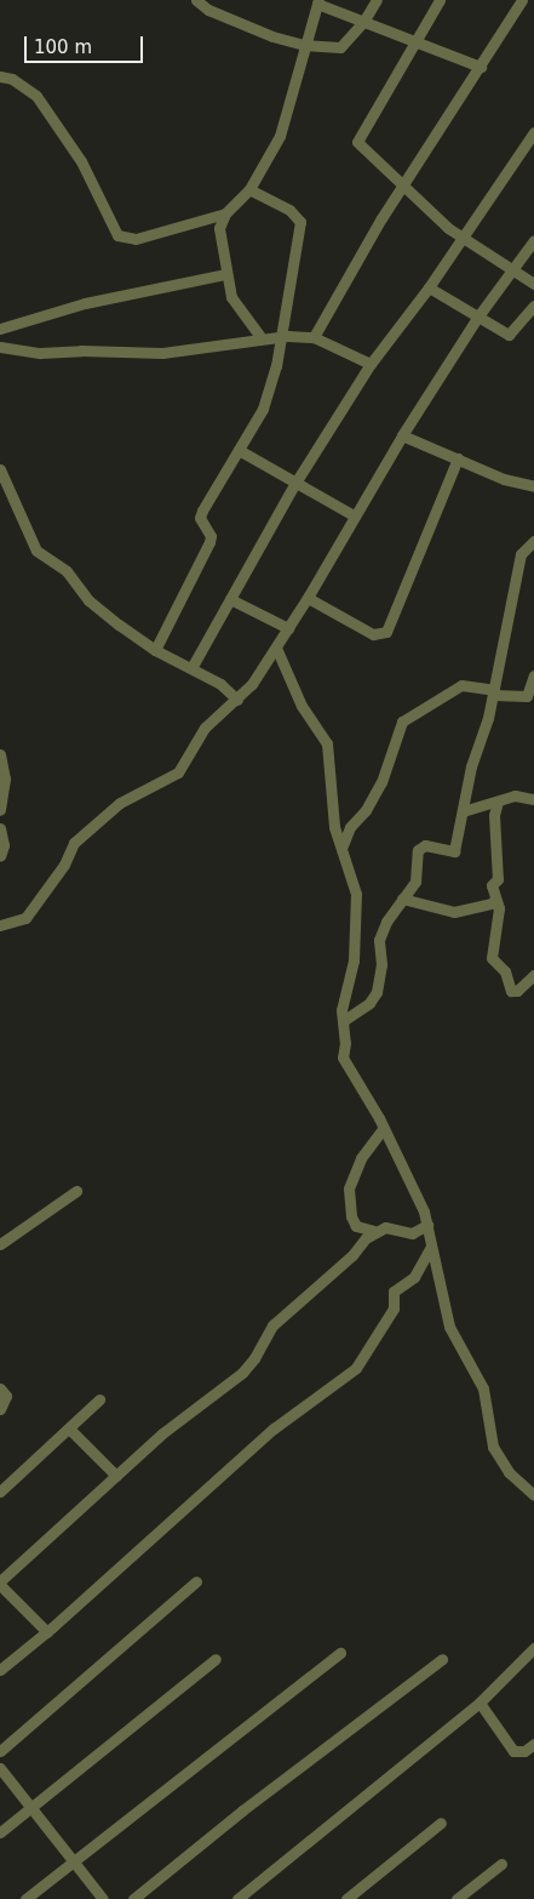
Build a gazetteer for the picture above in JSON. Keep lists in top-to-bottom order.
{
  "scale_bar": "100 m"
}
